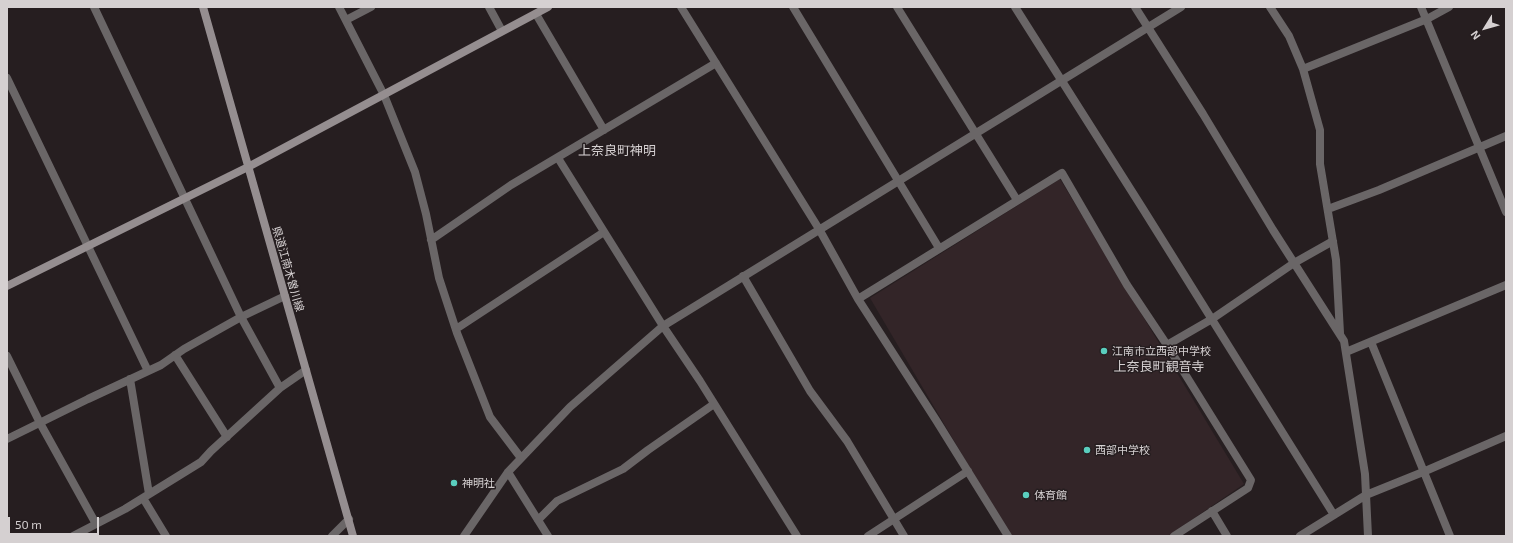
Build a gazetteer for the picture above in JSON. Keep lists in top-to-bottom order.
{
  "streets": {
    "street": ["県道江南木曽川線"]
  },
  "districts": ["上奈良町神明", "上奈良町観音寺"],
  "places": [
    "江南市立西部中学校",
    "西部中学校",
    "神明社",
    "体育館"
  ],
  "scale_bar": "50 m",
  "north": "bottom left"
}
